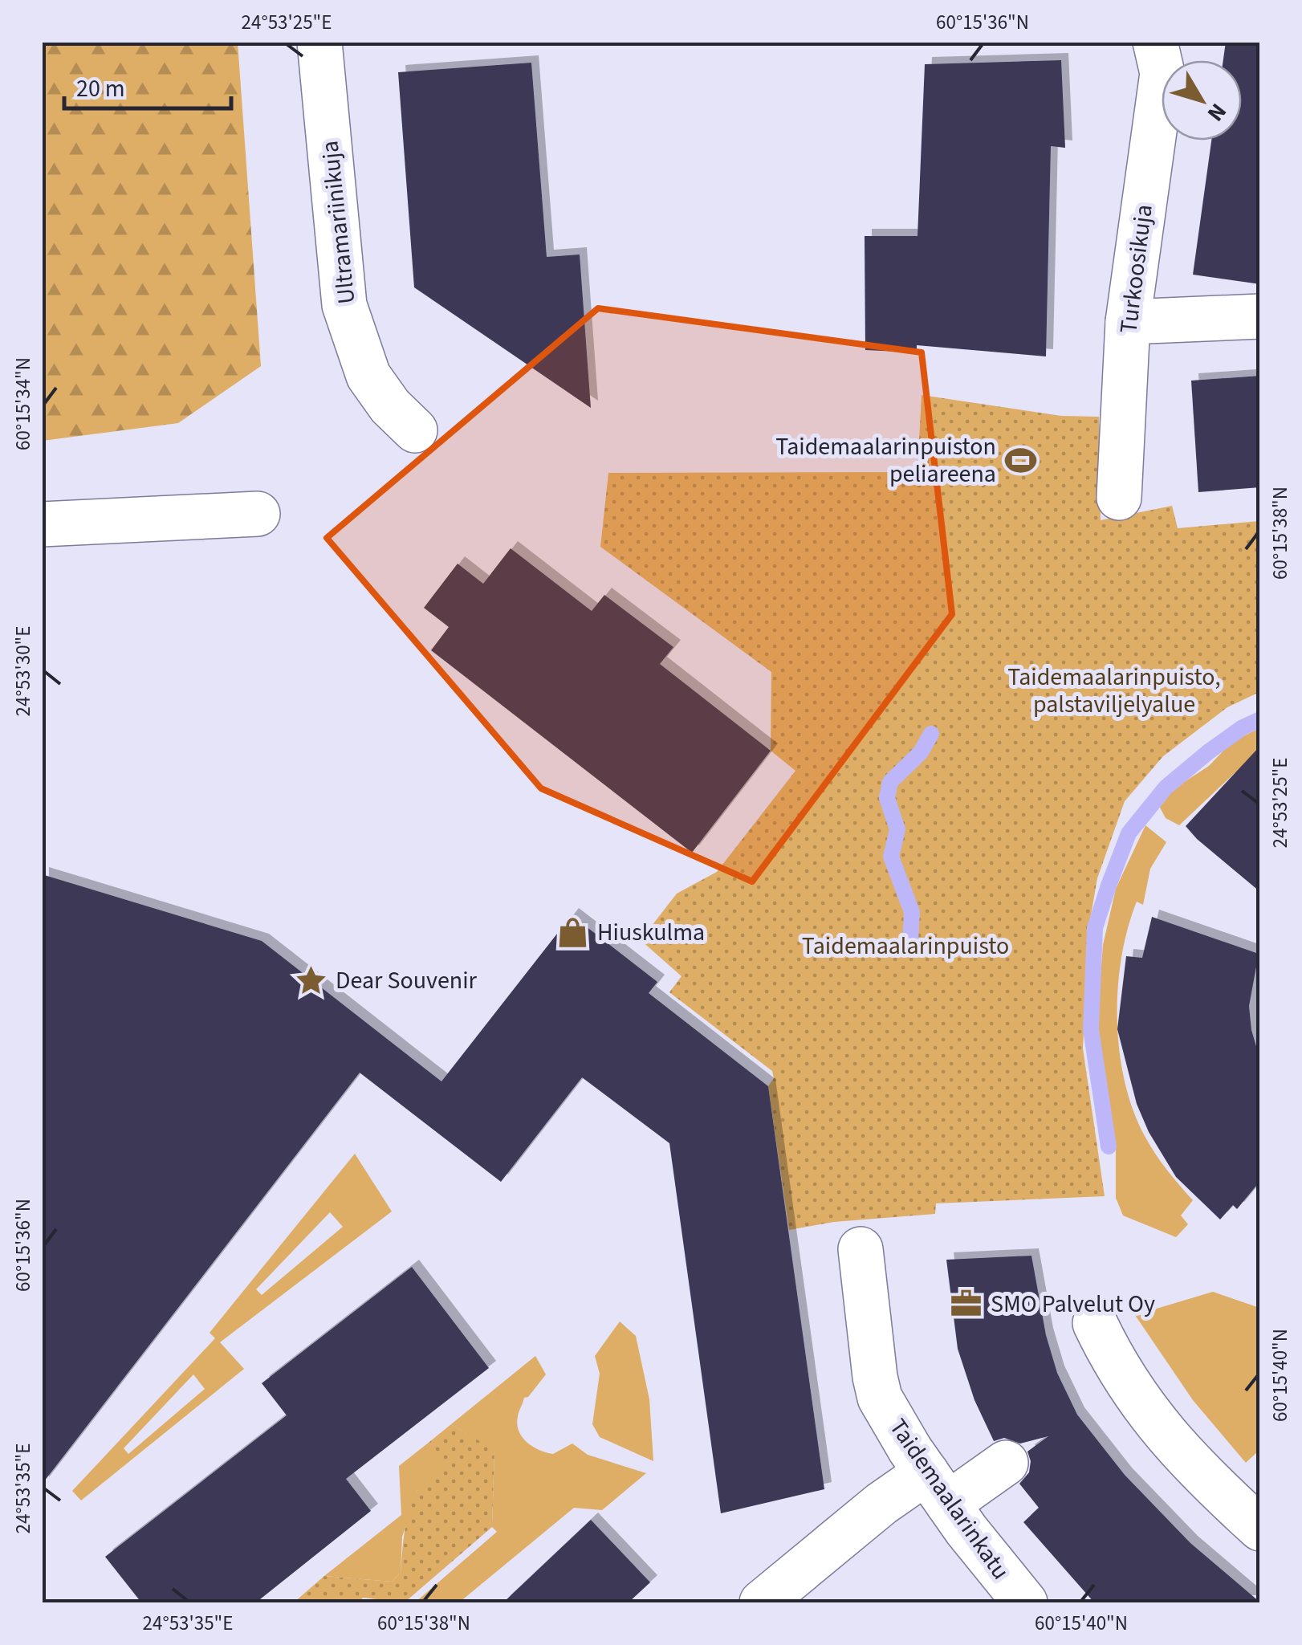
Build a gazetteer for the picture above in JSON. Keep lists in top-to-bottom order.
{
  "streets": {
    "street": ["Ultramariinikuja", "Turkoosikuja", "Taidemaalarinkatu"]
  },
  "parks": ["Taidemaalarinpuisto, palstaviljelyalue", "Taidemaalarinpuisto"],
  "places": {
    "sports": ["Taidemaalarinpuiston peliareena"],
    "shop": ["Hiuskulma"],
    "place": ["Dear Souvenir"],
    "office": ["SMO Palvelut Oy"]
  },
  "scale_bar": "20 m",
  "north": "bottom right",
  "coordinates": [
    "24°53'25\"E",
    "60°15'36\"N",
    "60°15'34\"N",
    "60°15'38\"N",
    "24°53'30\"E",
    "60°15'40\"N",
    "24°53'35\"E"
  ]
}
